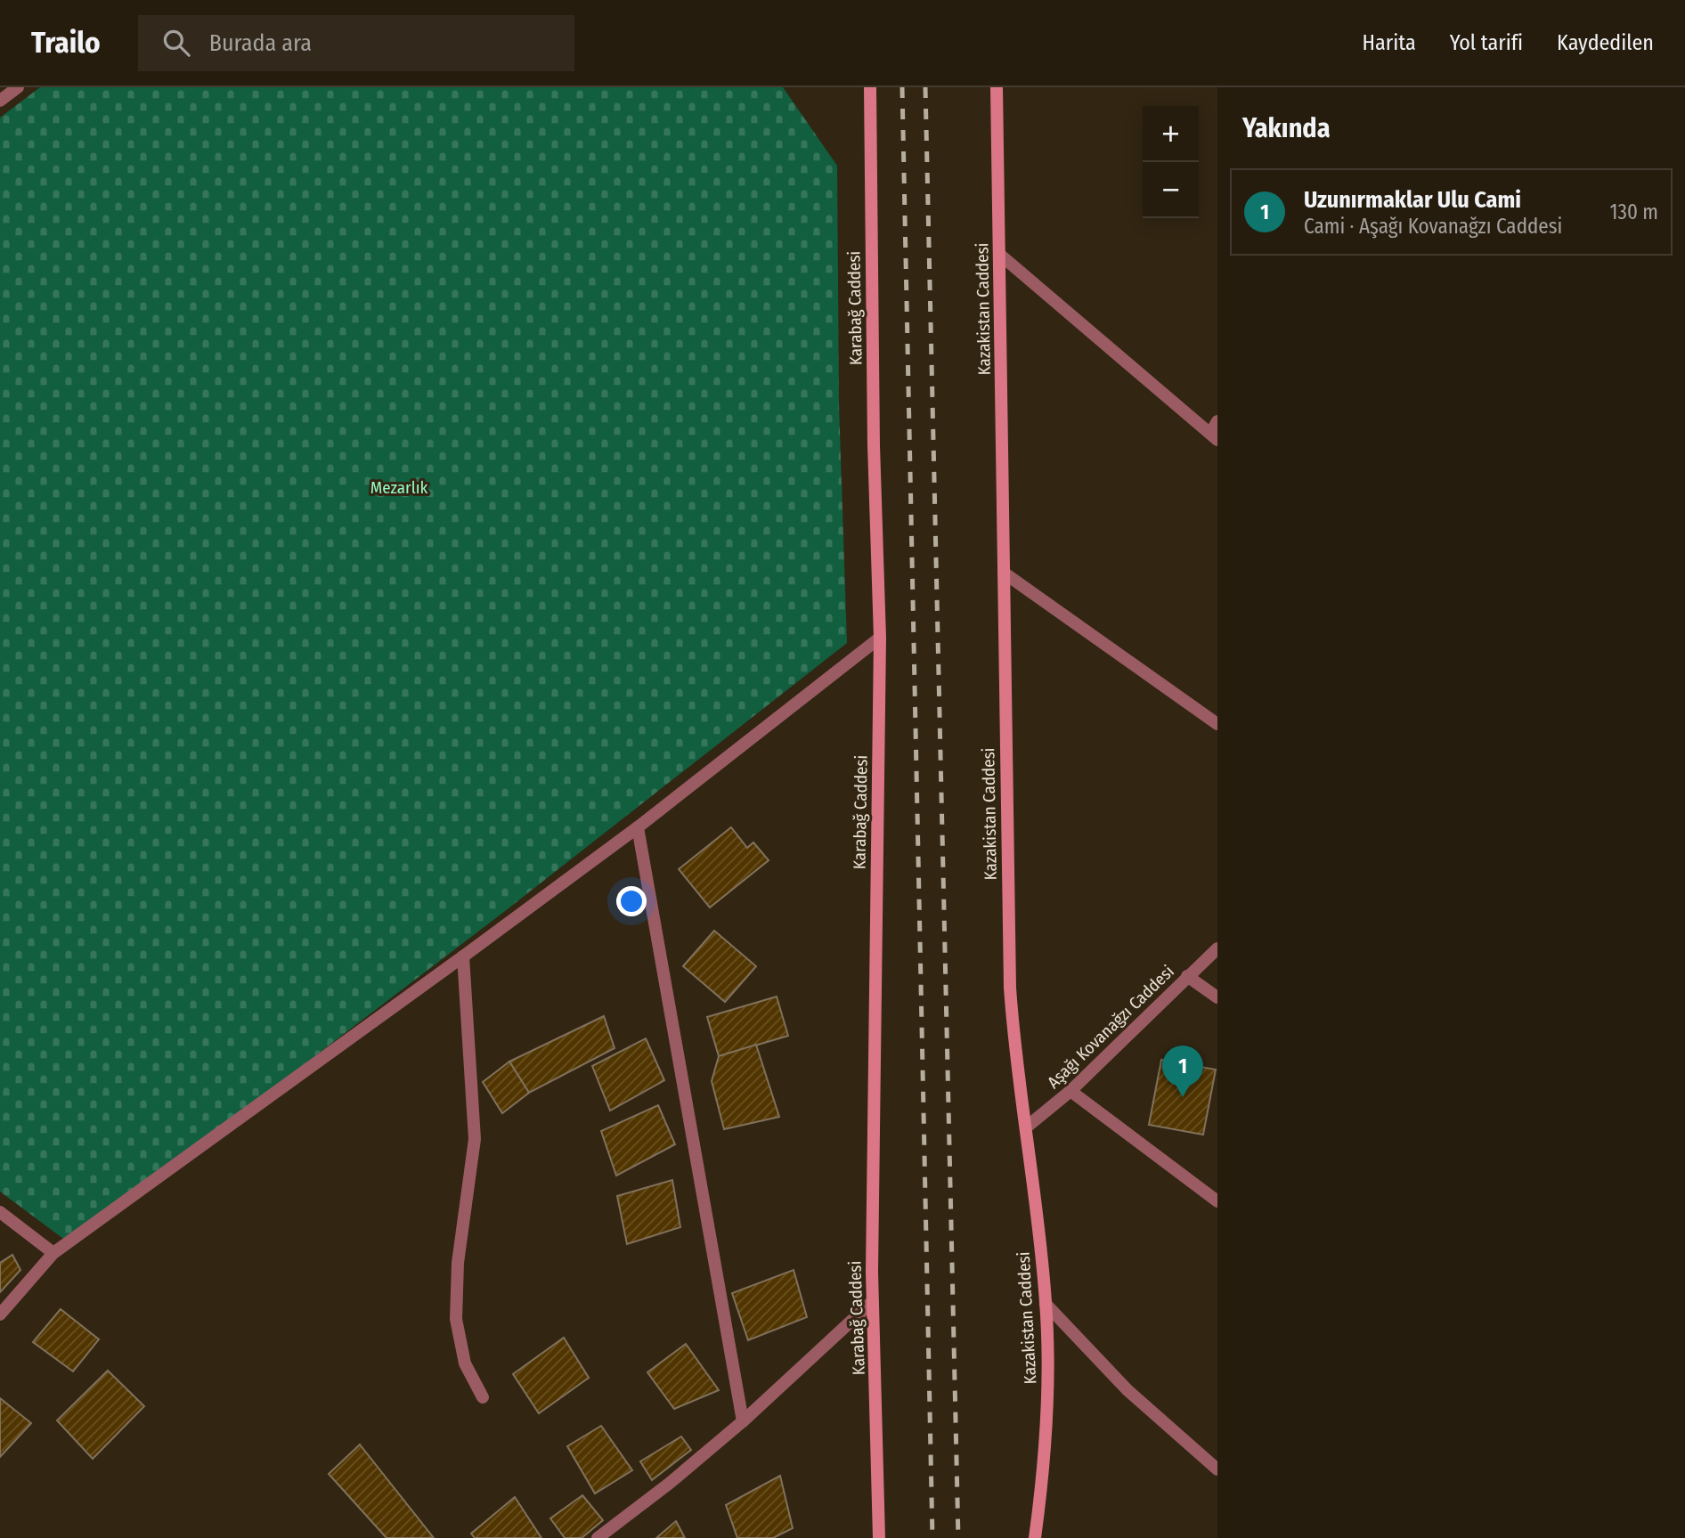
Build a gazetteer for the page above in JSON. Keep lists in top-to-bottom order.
{
  "streets": {
    "main road": ["Karabağ Caddesi", "Kazakistan Caddesi"],
    "street": ["Aşağı Kovanağzı Caddesi"]
  },
  "crossings": [
    ["Kazakistan Caddesi", "Aşağı Kovanağzı Caddesi"]
  ],
  "parks": ["Mezarlık"],
  "page": {
    "header": "Trailo",
    "search": "Burada ara",
    "nav": ["Harita", "Yol tarifi", "Kaydedilen"],
    "heading": "Yakında",
    "map_buttons": ["+", "−"],
    "list": [
      {
        "mark": "1",
        "name": "Uzunırmaklar Ulu Cami",
        "note": "Cami · Aşağı Kovanağzı Caddesi",
        "value": "130 m"
      }
    ],
    "pins": "1"
  }
}
